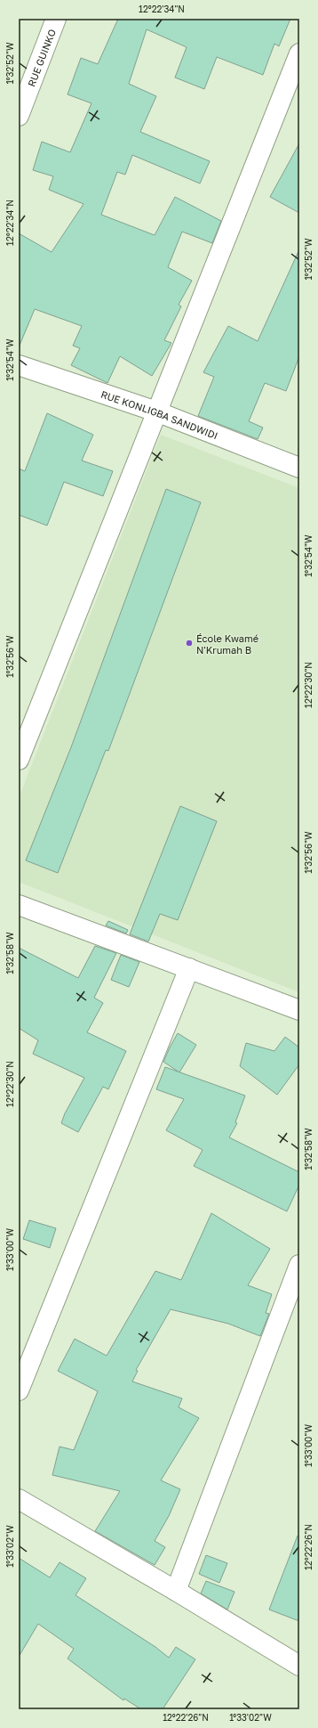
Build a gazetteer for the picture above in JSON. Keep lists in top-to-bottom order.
{
  "streets": {
    "street": ["RUE GUINKO", "RUE KONLIGBA SANDWIDI"]
  },
  "places": ["École Kwamé N'Krumah B"],
  "coordinates": [
    "12°22'34\"N",
    "1°32'52\"W",
    "1°32'54\"W",
    "1°32'56\"W",
    "12°22'30\"N",
    "1°32'58\"W",
    "1°33'00\"W",
    "1°33'02\"W",
    "12°22'26\"N"
  ]
}
